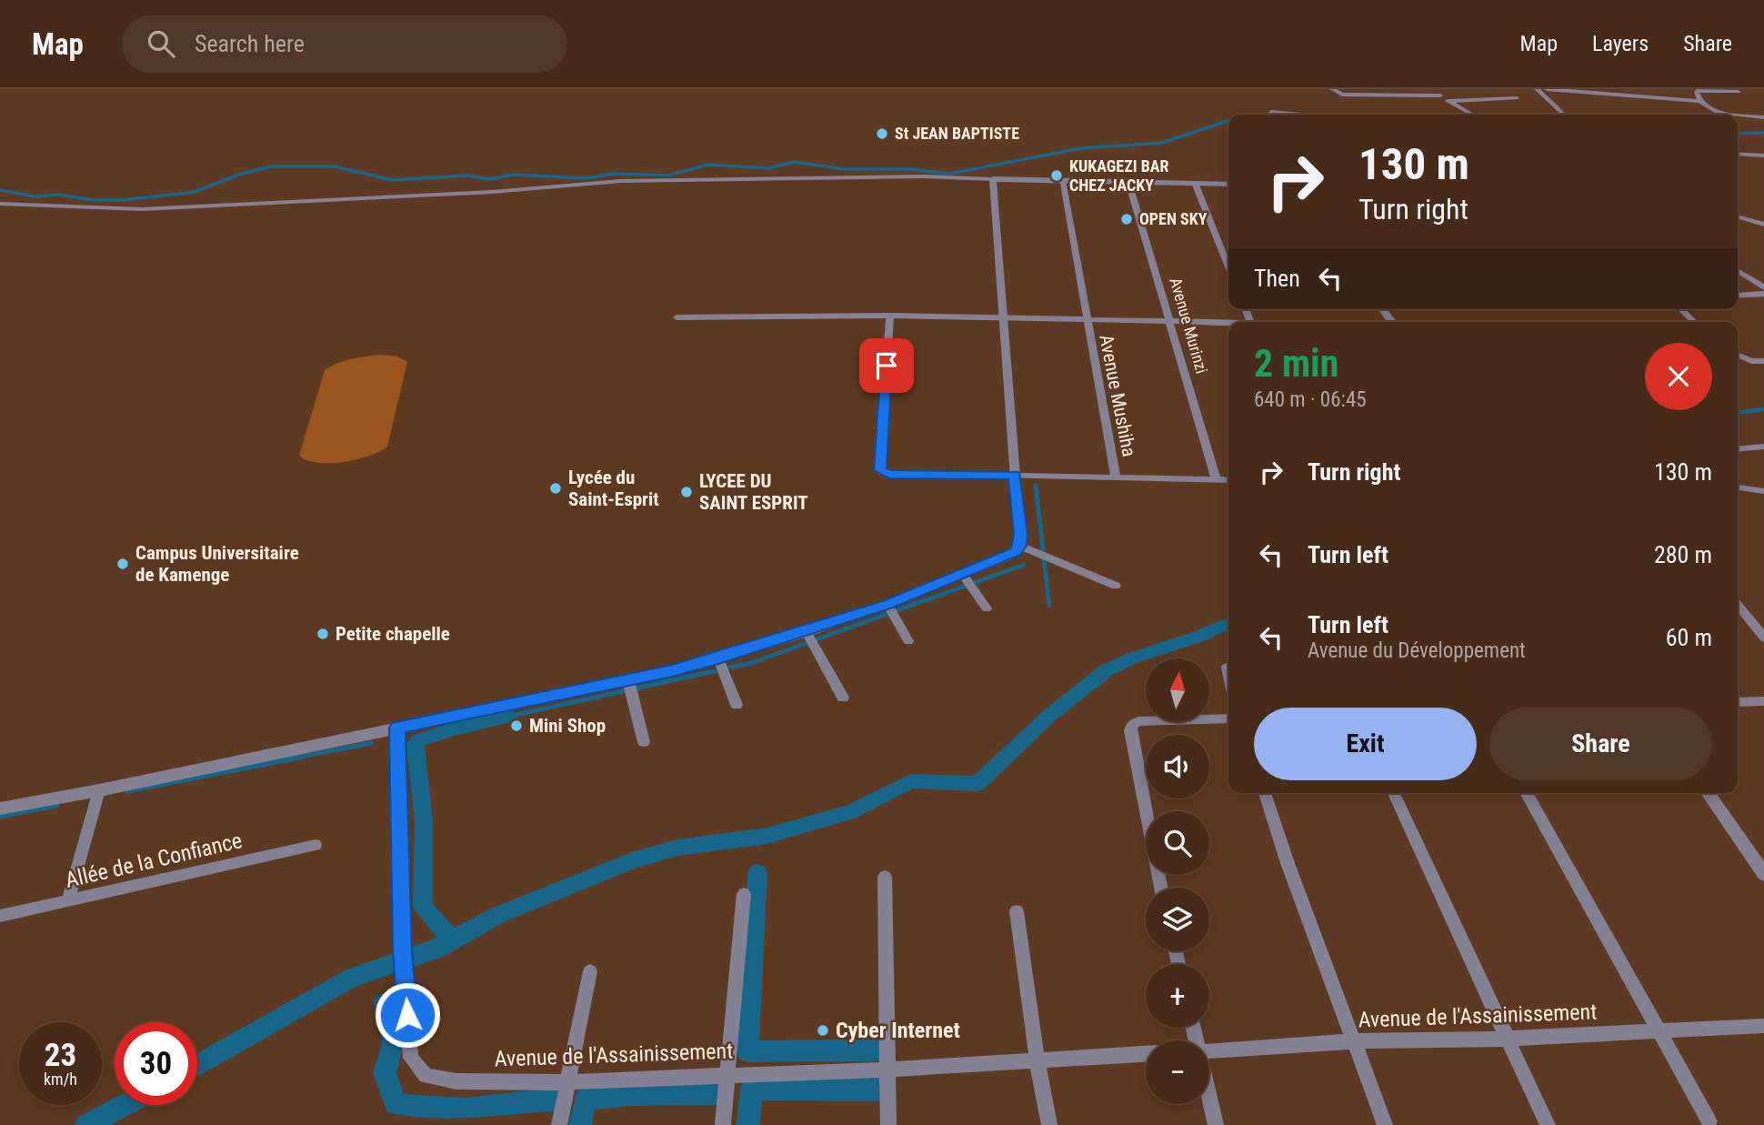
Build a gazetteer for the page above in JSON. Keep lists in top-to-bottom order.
{
  "streets": {
    "street": [
      "Avenue Murinzi",
      "Avenue Mushiha",
      "Allée de la Confiance",
      "Avenue de l'Assainissement"
    ]
  },
  "places": [
    "St JEAN BAPTISTE",
    "KUKAGEZI BAR CHEZ JACKY",
    "OPEN SKY",
    "Lycée du Saint-Esprit",
    "LYCEE DU SAINT ESPRIT",
    "Campus Universitaire de Kamenge",
    "Petite chapelle",
    "Mini Shop",
    "Cyber Internet"
  ],
  "north": "top",
  "page": {
    "header": "Map",
    "search": "Search here",
    "nav": ["Map", "Layers", "Share"],
    "turn": ["130 m", "Turn right"],
    "then": "Then",
    "heading": ["2 min", "640 m · 06:45"],
    "list": [
      {
        "name": "Turn right",
        "value": "130 m"
      },
      {
        "name": "Turn left",
        "value": "280 m"
      },
      {
        "name": "Turn left",
        "note": "Avenue du Développement",
        "value": "60 m"
      }
    ],
    "map_buttons": ["+", "−"],
    "buttons": ["Exit", "Share"],
    "speed": "23 km/h",
    "limit": "30"
  }
}
